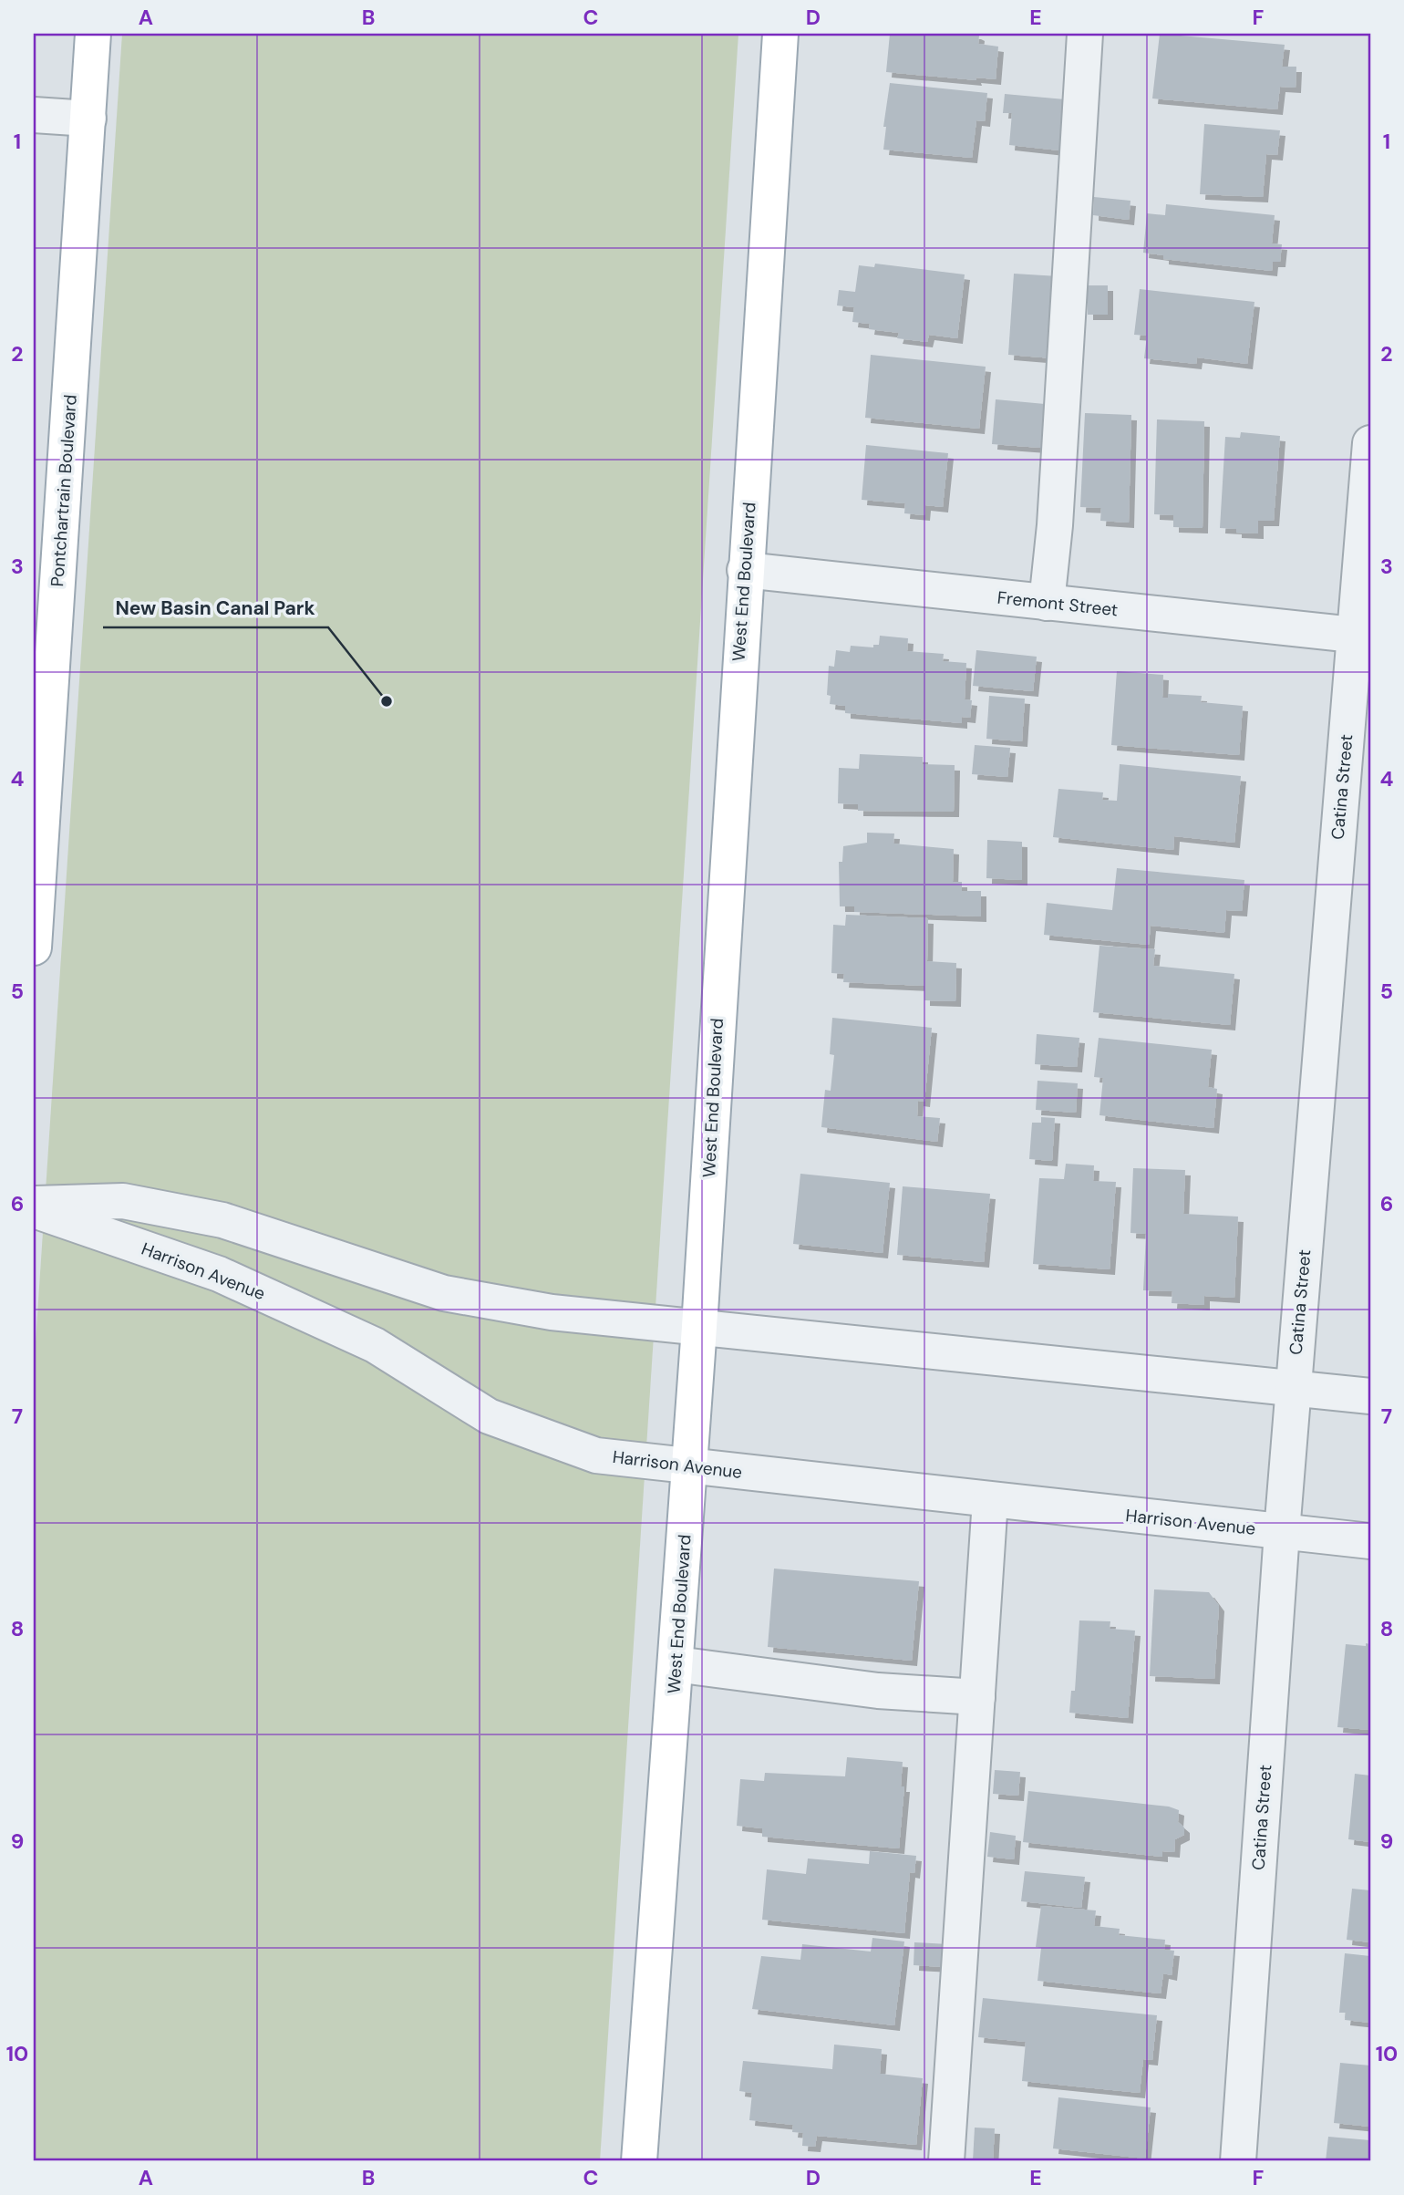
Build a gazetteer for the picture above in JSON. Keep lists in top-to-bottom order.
{
  "streets": {
    "main road": ["Pontchartrain Boulevard", "West End Boulevard"],
    "street": ["Fremont Street", "Catina Street", "Harrison Avenue"]
  },
  "crossings": [
    ["West End Boulevard", "Fremont Street"],
    ["West End Boulevard", "Harrison Avenue"],
    ["Fremont Street", "Catina Street"],
    ["Catina Street", "Harrison Avenue"]
  ],
  "places": ["New Basin Canal Park"],
  "grid": {
    "columns": [
      "A",
      "B",
      "C",
      "D",
      "E",
      "F"
    ],
    "rows": [
      "1",
      "2",
      "3",
      "4",
      "5",
      "6",
      "7",
      "8",
      "9",
      "10"
    ]
  }
}
